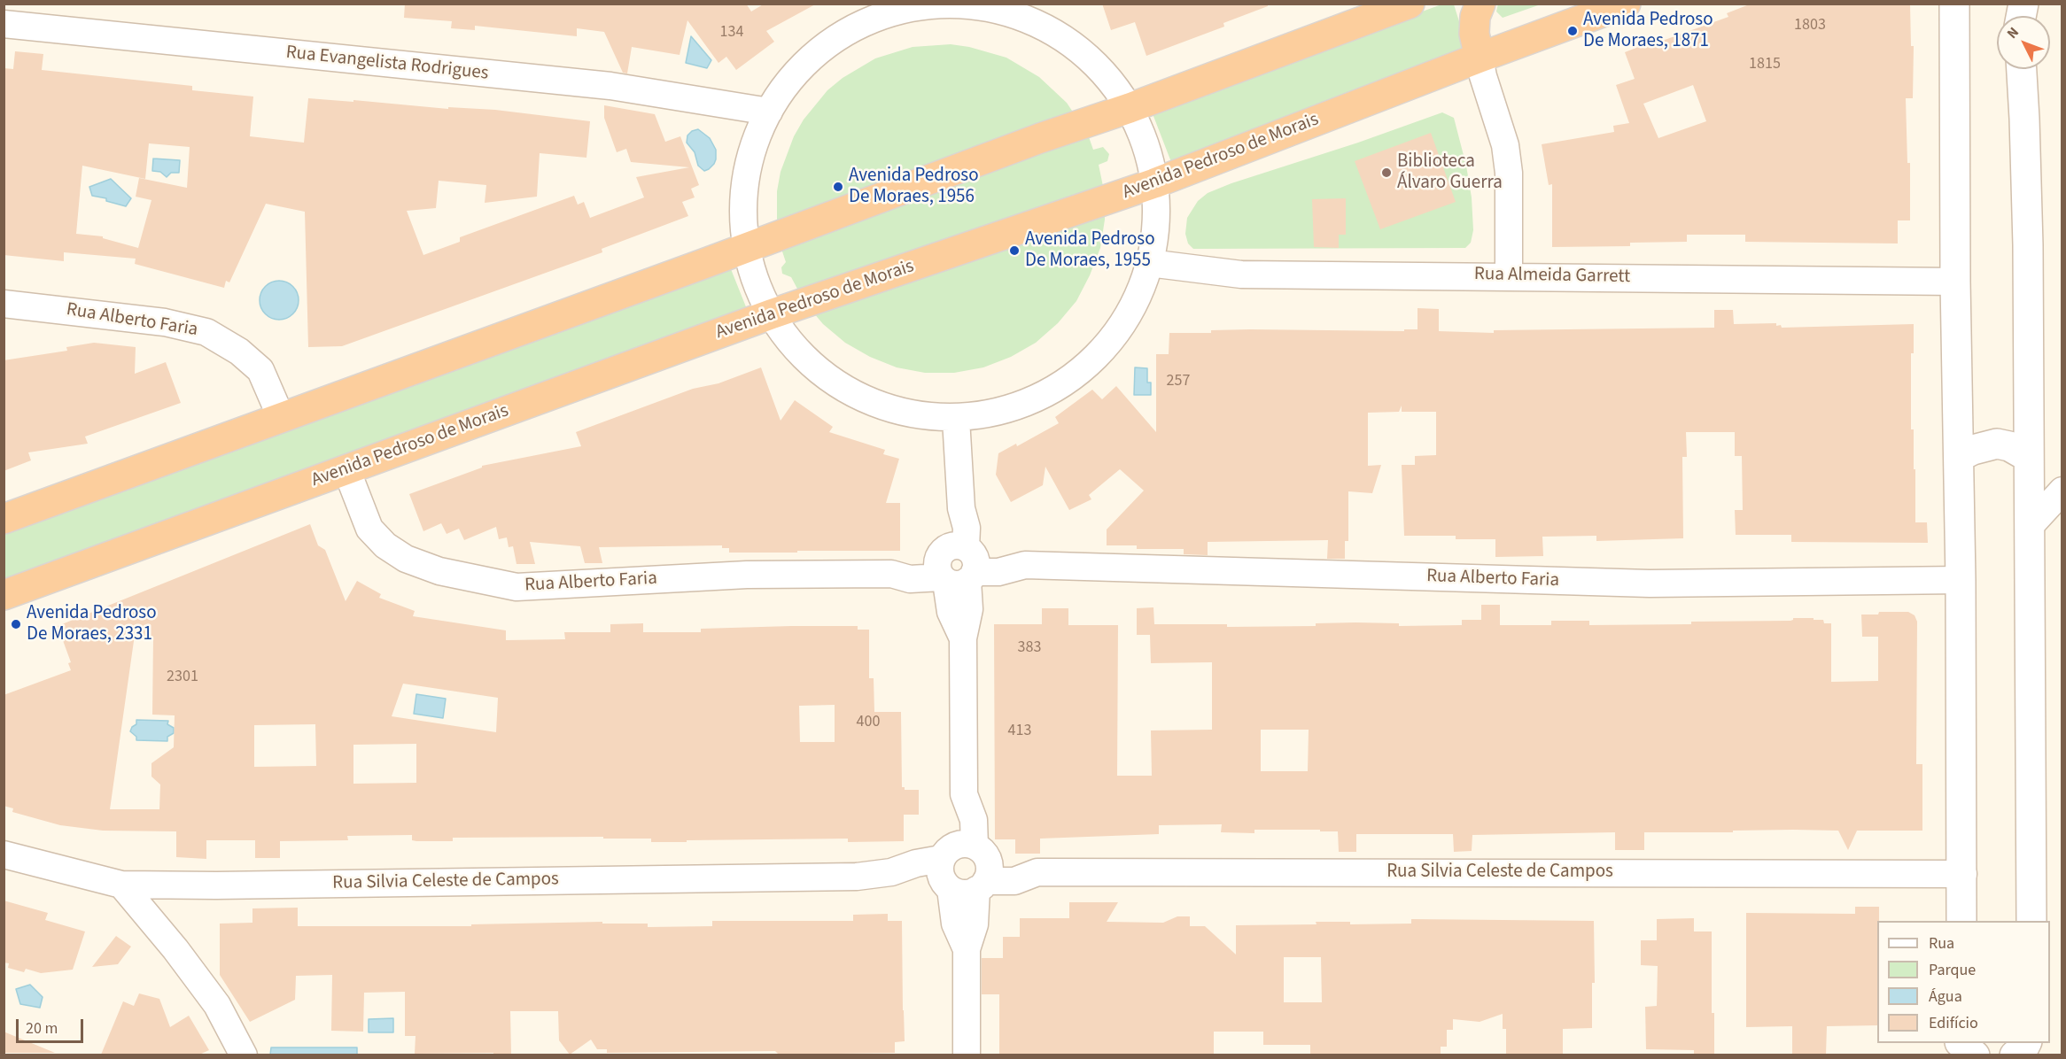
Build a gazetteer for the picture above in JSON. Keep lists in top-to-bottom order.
{
  "streets": {
    "highway": ["Avenida Pedroso de Morais"],
    "street": [
      "Rua Evangelista Rodrigues",
      "Rua Almeida Garrett",
      "Rua Alberto Faria",
      "Rua Silvia Celeste de Campos"
    ]
  },
  "crossings": [
    ["Avenida Pedroso de Morais", "Rua Alberto Faria"]
  ],
  "places": [
    "Avenida Pedroso De Moraes, 1871",
    "Biblioteca Álvaro Guerra",
    "Avenida Pedroso De Moraes, 1956",
    "Avenida Pedroso De Moraes, 1955",
    "Avenida Pedroso De Moraes, 2331"
  ],
  "house_numbers": [
    "1803",
    "134",
    "1815",
    "257",
    "383",
    "2301",
    "400",
    "413"
  ],
  "legend": [
    "Rua",
    "Parque",
    "Água",
    "Edifício"
  ],
  "scale_bar": "20 m",
  "north": "top left"
}
